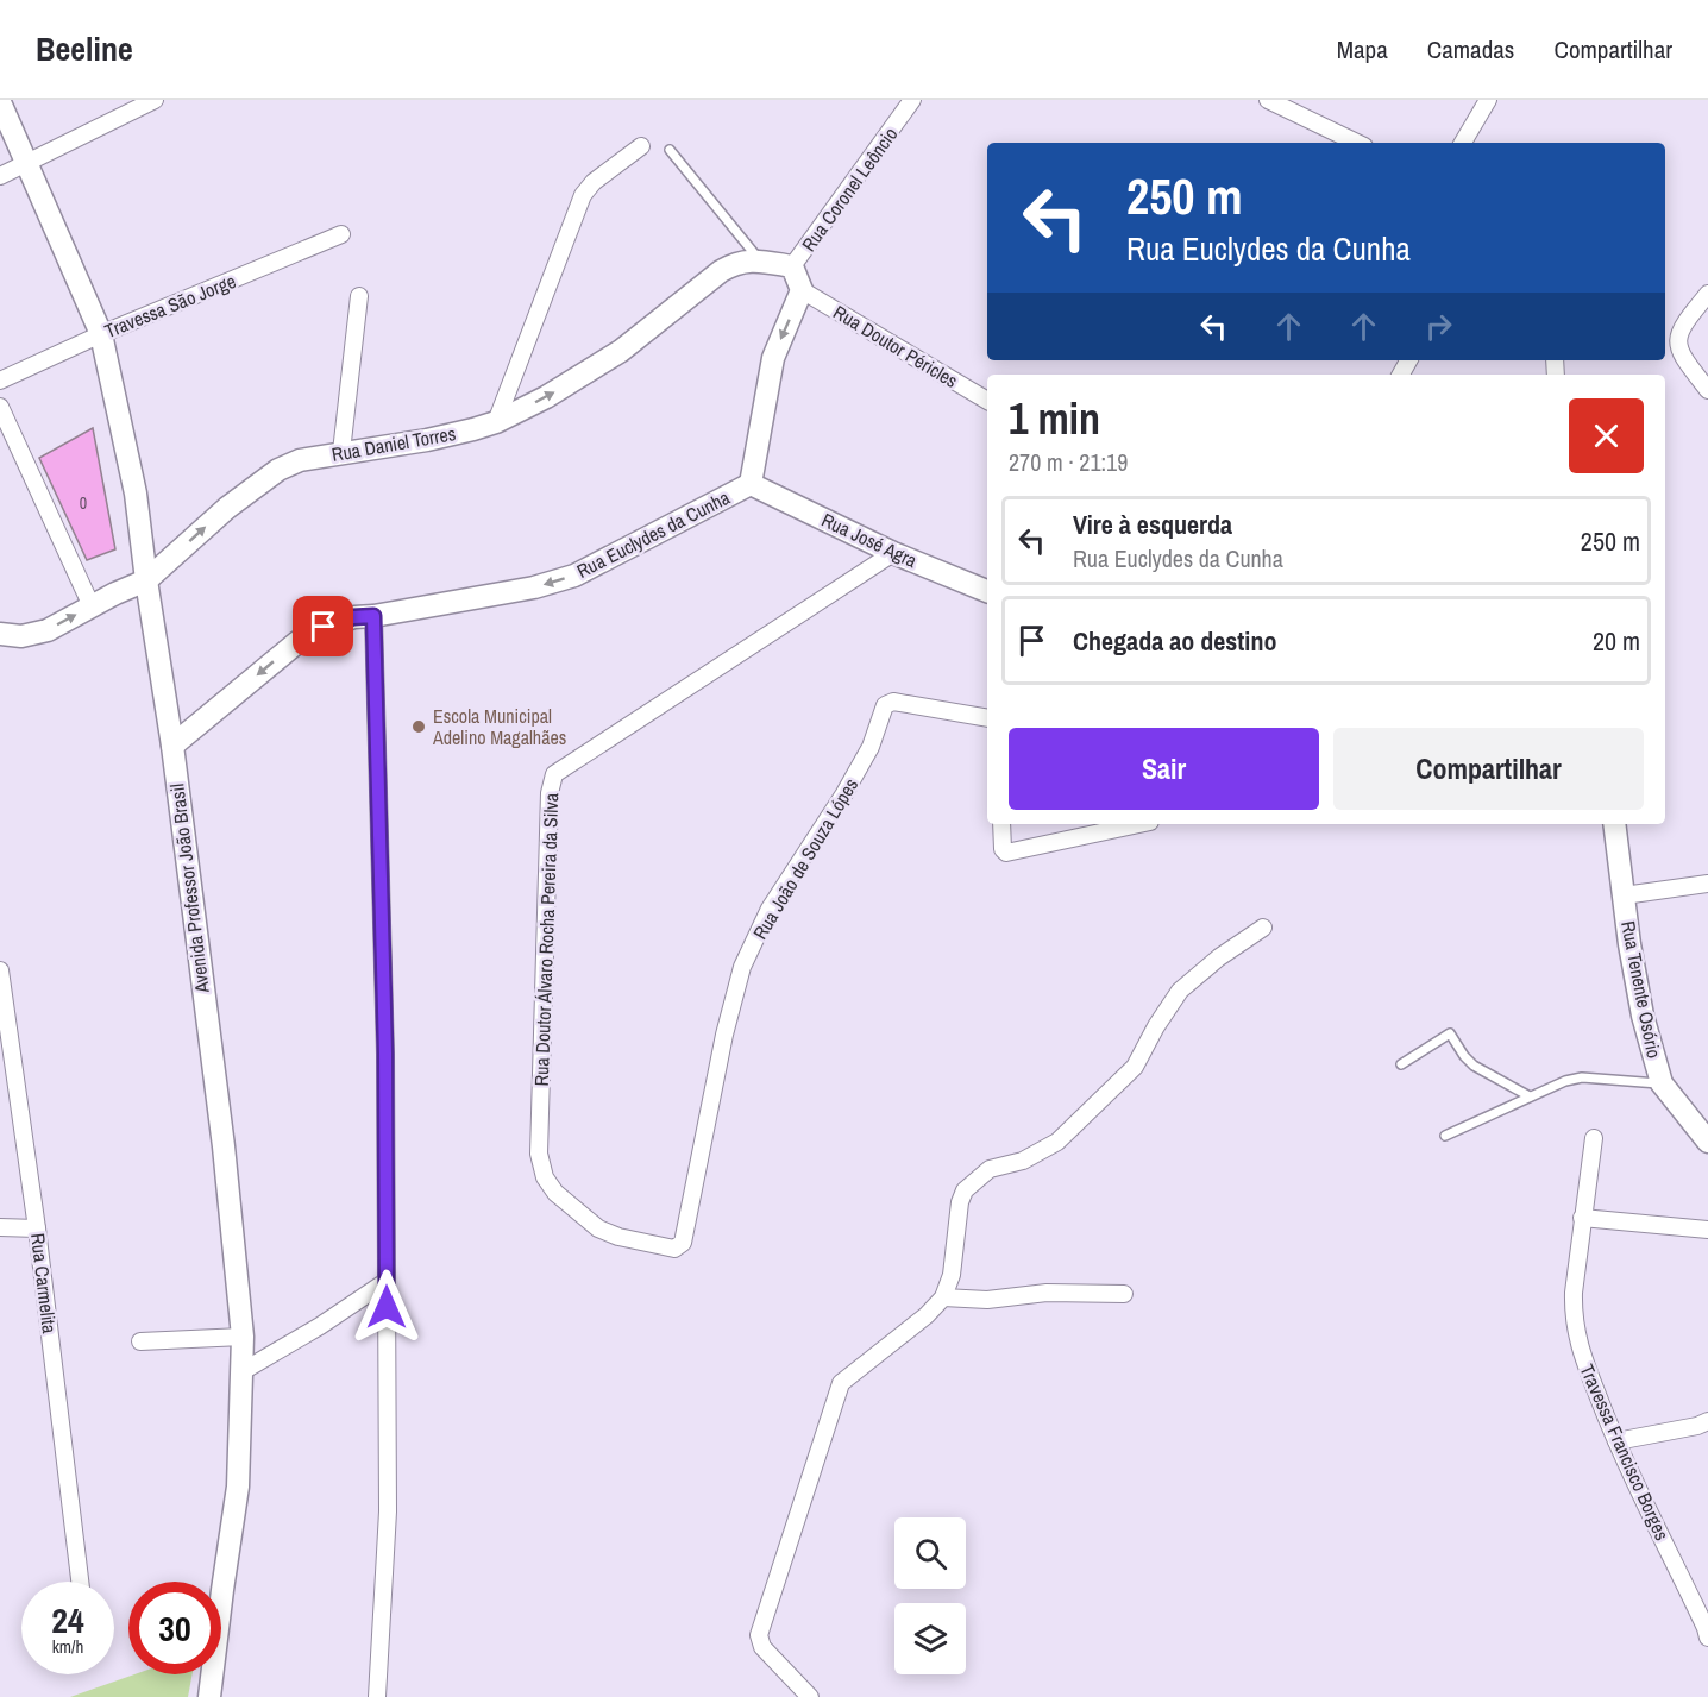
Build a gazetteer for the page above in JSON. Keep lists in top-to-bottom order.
{
  "streets": {
    "street": [
      "Rua Coronel Leôncio",
      "Travessa São Jorge",
      "Rua Doutor Péricles",
      "Rua Daniel Torres",
      "Rua Euclydes da Cunha",
      "Rua José Agra",
      "Rua João de Souza Lópes",
      "Avenida Professor João Brasil",
      "Rua Doutor Álvaro Rocha Pereira da Silva",
      "Rua Tenente Osório",
      "Rua Carmelita",
      "Travessa Francisco Borges"
    ]
  },
  "crossings": [
    ["Rua Coronel Leôncio", "Rua Doutor Péricles"],
    ["Rua Coronel Leôncio", "Rua Daniel Torres"],
    ["Travessa São Jorge", "Avenida Professor João Brasil"],
    ["Rua Daniel Torres", "Avenida Professor João Brasil"],
    ["Rua Euclydes da Cunha", "Rua José Agra"],
    ["Rua Euclydes da Cunha", "Avenida Professor João Brasil"],
    ["Rua José Agra", "Rua Doutor Álvaro Rocha Pereira da Silva"],
    ["Rua João de Souza Lópes", "Rua Doutor Álvaro Rocha Pereira da Silva"]
  ],
  "one_way": ["Rua Daniel Torres", "Rua Euclydes da Cunha"],
  "places": ["Escola Municipal Adelino Magalhães"],
  "house_numbers": ["0"],
  "page": {
    "header": "Beeline",
    "nav": ["Mapa", "Camadas", "Compartilhar"],
    "turn": ["250 m", "Rua Euclydes da Cunha"],
    "heading": ["1 min", "270 m · 21:19"],
    "list": [
      {
        "name": "Vire à esquerda",
        "note": "Rua Euclydes da Cunha",
        "value": "250 m"
      },
      {
        "name": "Chegada ao destino",
        "value": "20 m"
      }
    ],
    "buttons": ["Sair", "Compartilhar"],
    "speed": "24 km/h",
    "limit": "30"
  }
}
